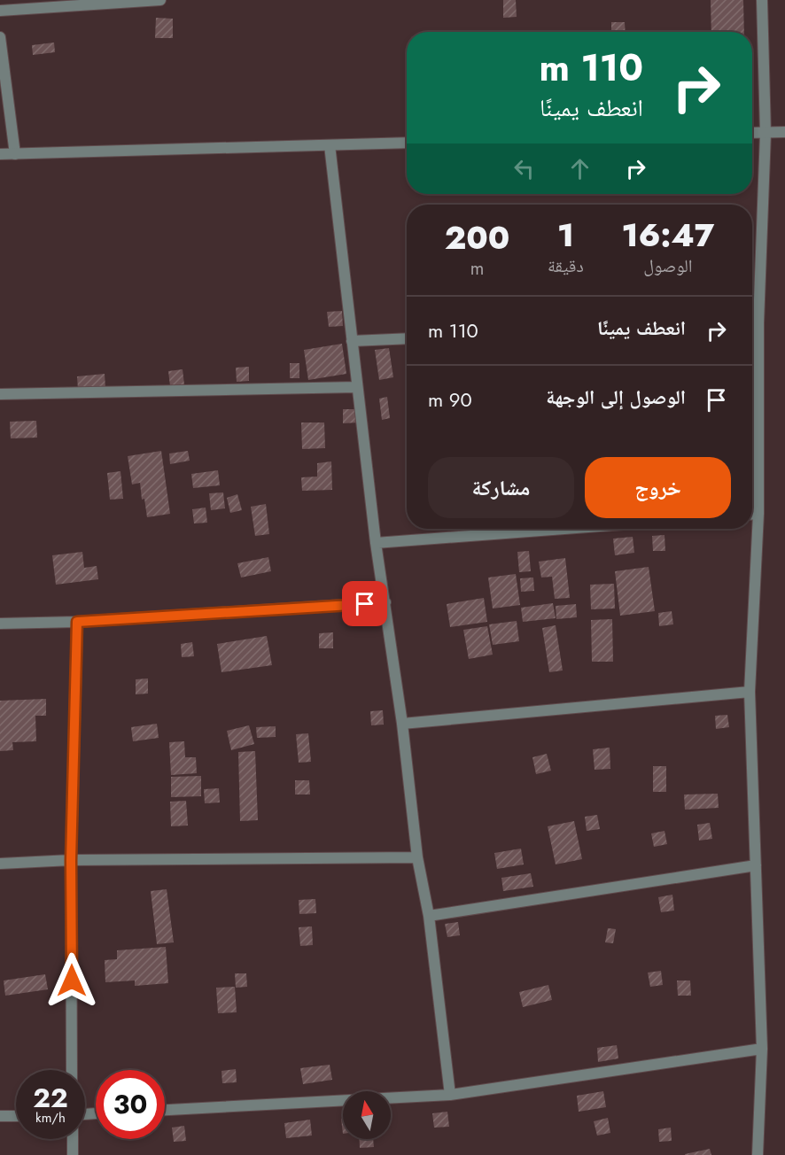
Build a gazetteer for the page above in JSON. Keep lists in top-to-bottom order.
{
  "north": "top",
  "page": {
    "turn": ["110 m", "انعطف يمينًا"],
    "eta": [
      "16:47",
      "الوصول",
      "1",
      "دقيقة",
      "200",
      "m"
    ],
    "list": [
      {
        "name": "انعطف يمينًا",
        "value": "110 m"
      },
      {
        "name": "الوصول إلى الوجهة",
        "value": "90 m"
      }
    ],
    "buttons": ["خروج", "مشاركة"],
    "speed": "22 km/h",
    "limit": "30"
  }
}
